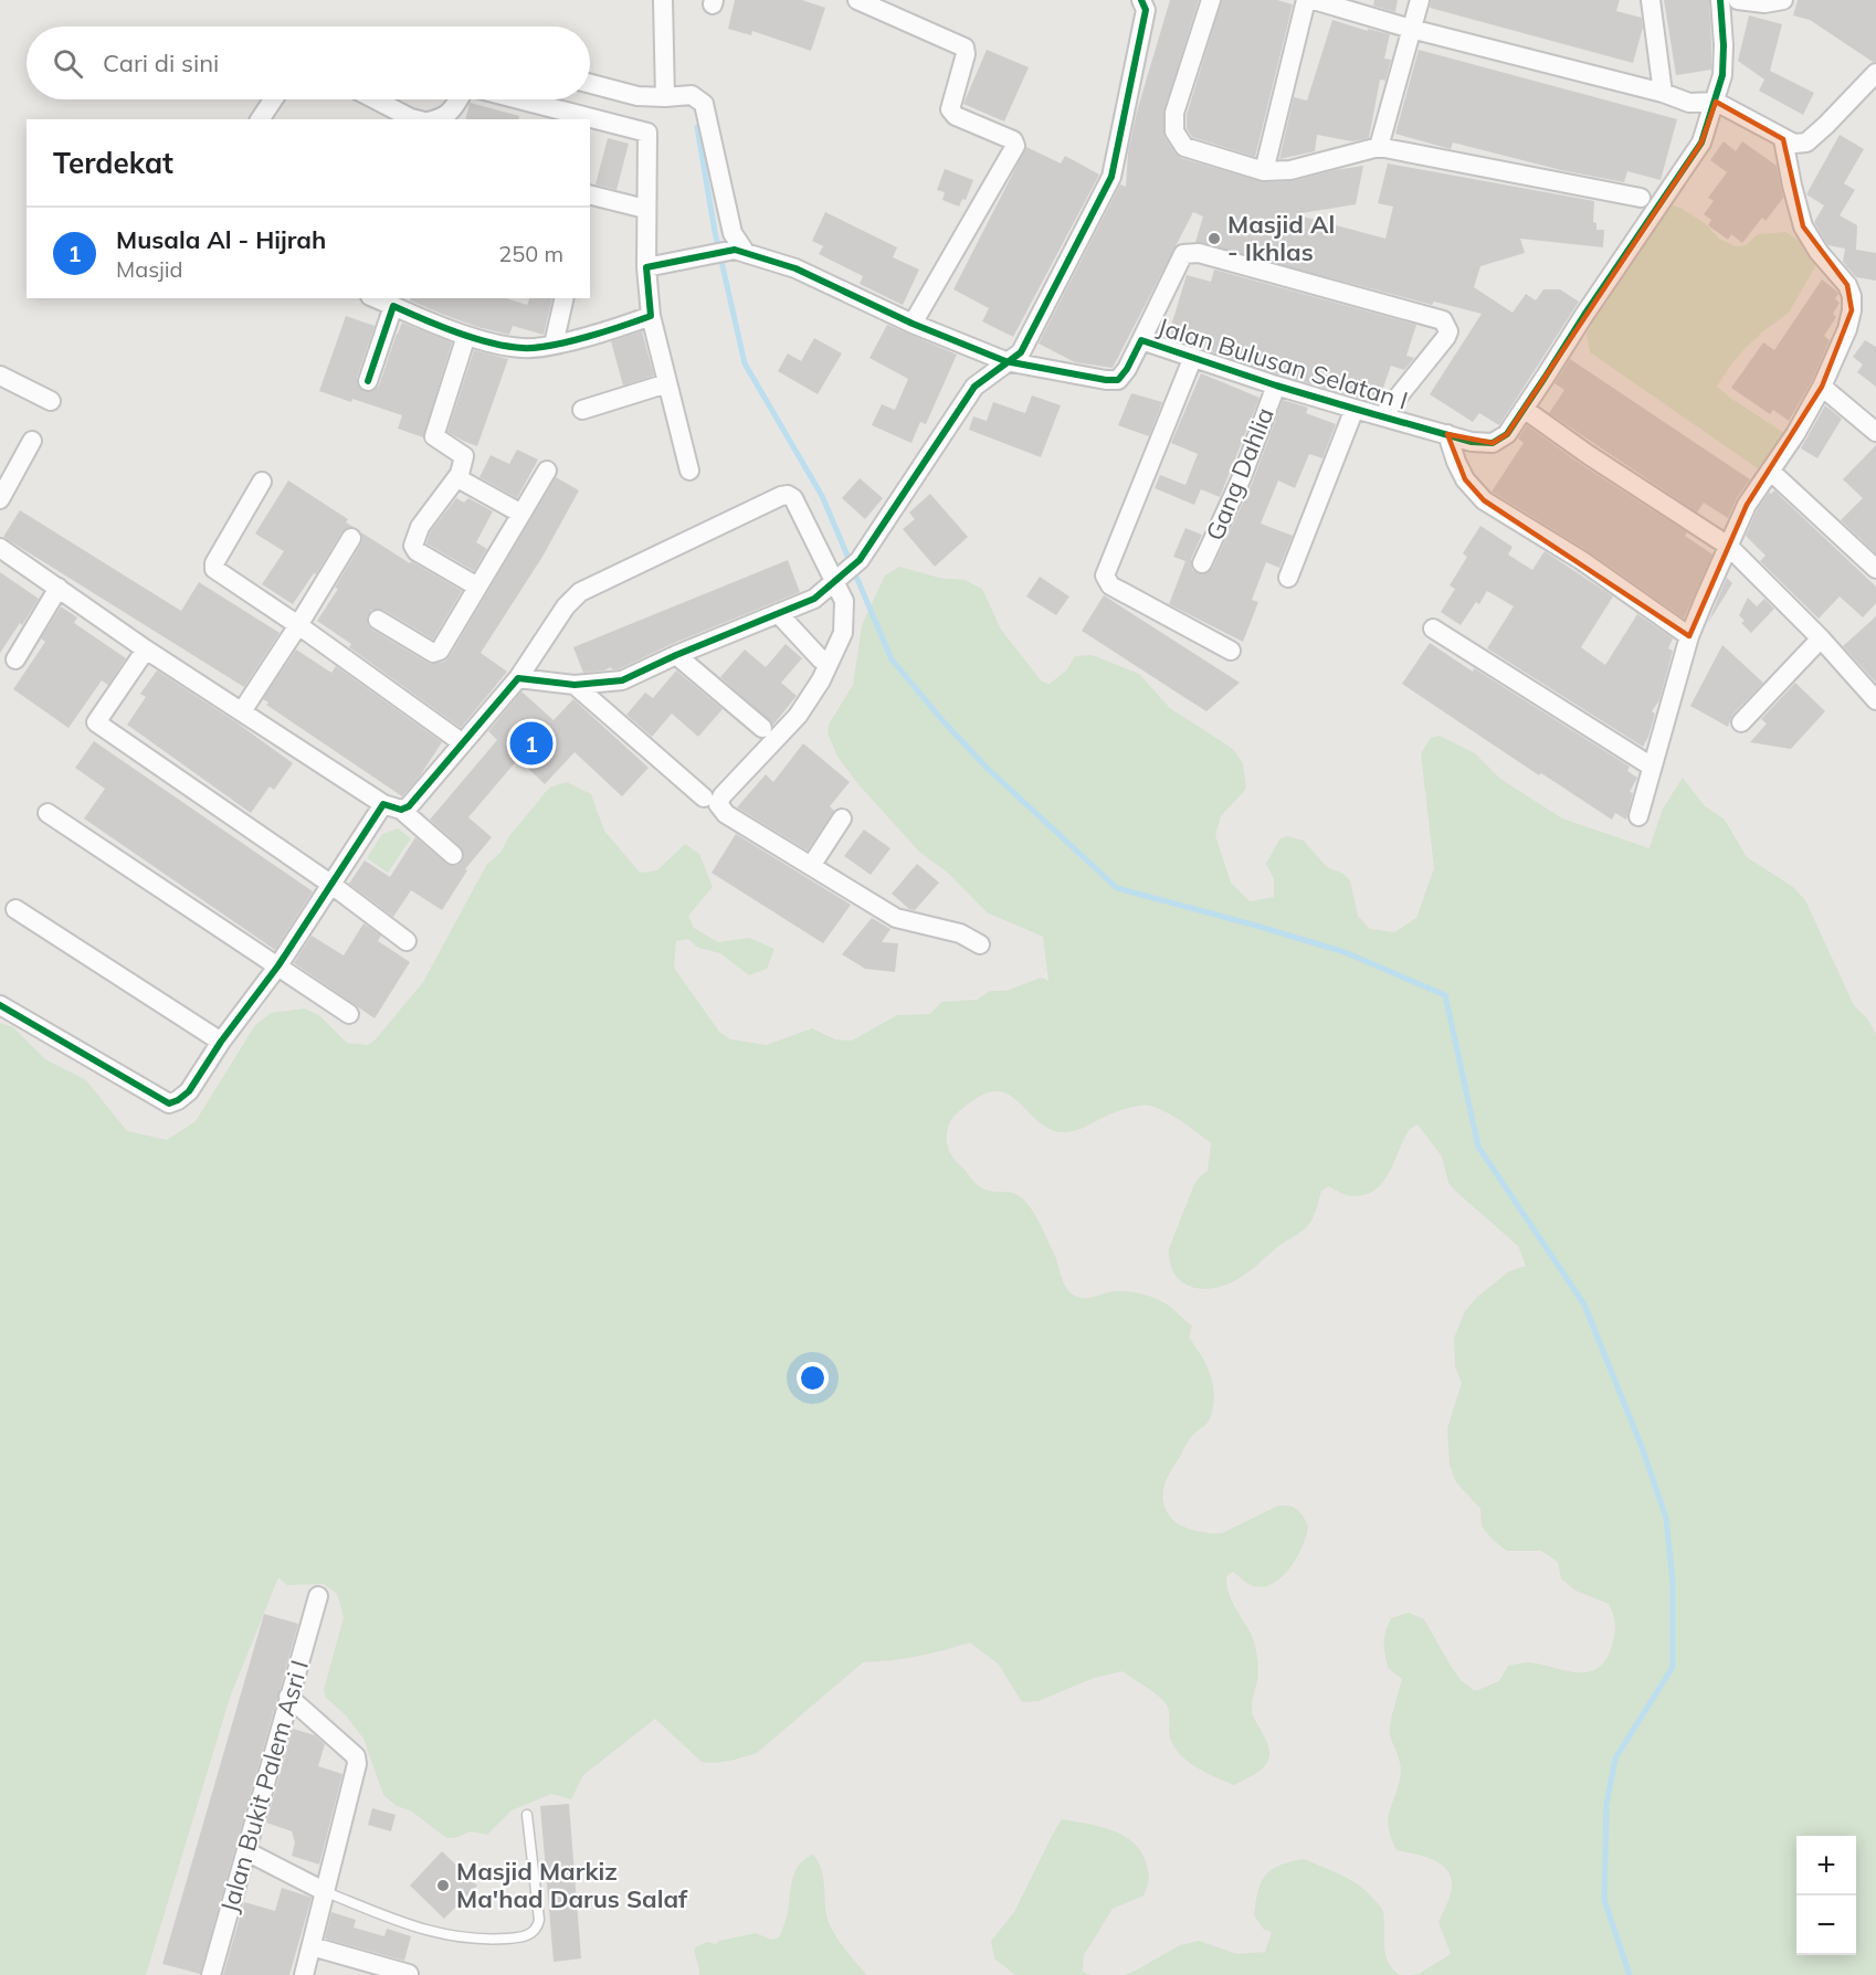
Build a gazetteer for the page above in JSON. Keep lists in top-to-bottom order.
{
  "streets": {
    "street": ["Jalan Bulusan Selatan I", "Gang Dahlia", "Jalan Bukit Palem Asri I"]
  },
  "crossings": [
    ["Jalan Bulusan Selatan I", "Gang Dahlia"]
  ],
  "places": ["Masjid Al - Ikhlas", "Masjid Markiz Ma'had Darus Salaf"],
  "page": {
    "search": "Cari di sini",
    "heading": "Terdekat",
    "list": [
      {
        "mark": "1",
        "name": "Musala Al - Hijrah",
        "note": "Masjid",
        "value": "250 m"
      }
    ],
    "pins": "1",
    "map_buttons": ["+", "−"]
  }
}
